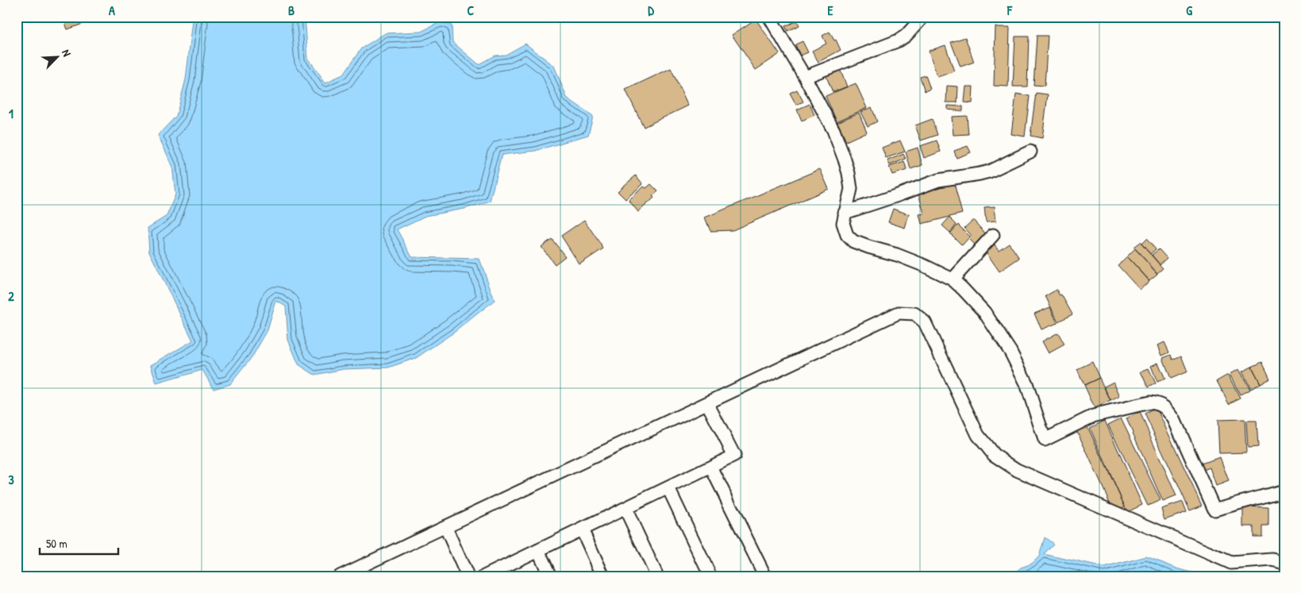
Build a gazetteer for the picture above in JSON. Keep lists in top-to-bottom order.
{
  "scale_bar": "50 m",
  "north": "top right",
  "grid": {
    "columns": [
      "A",
      "B",
      "C",
      "D",
      "E",
      "F",
      "G"
    ],
    "rows": ["1", "2", "3"]
  }
}
